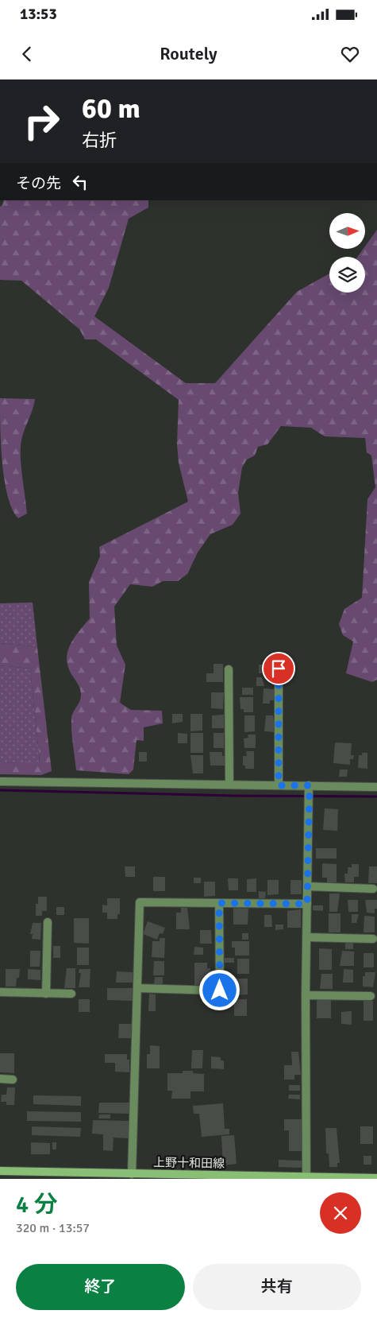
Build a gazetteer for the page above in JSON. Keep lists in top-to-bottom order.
{
  "streets": {
    "main road": ["上野十和田線"]
  },
  "north": "right",
  "page": {
    "status": "13:53",
    "header": "Routely",
    "turn": ["60 m", "右折"],
    "then": "その先",
    "heading": ["4 分", "320 m · 13:57"],
    "buttons": ["終了", "共有"]
  }
}
